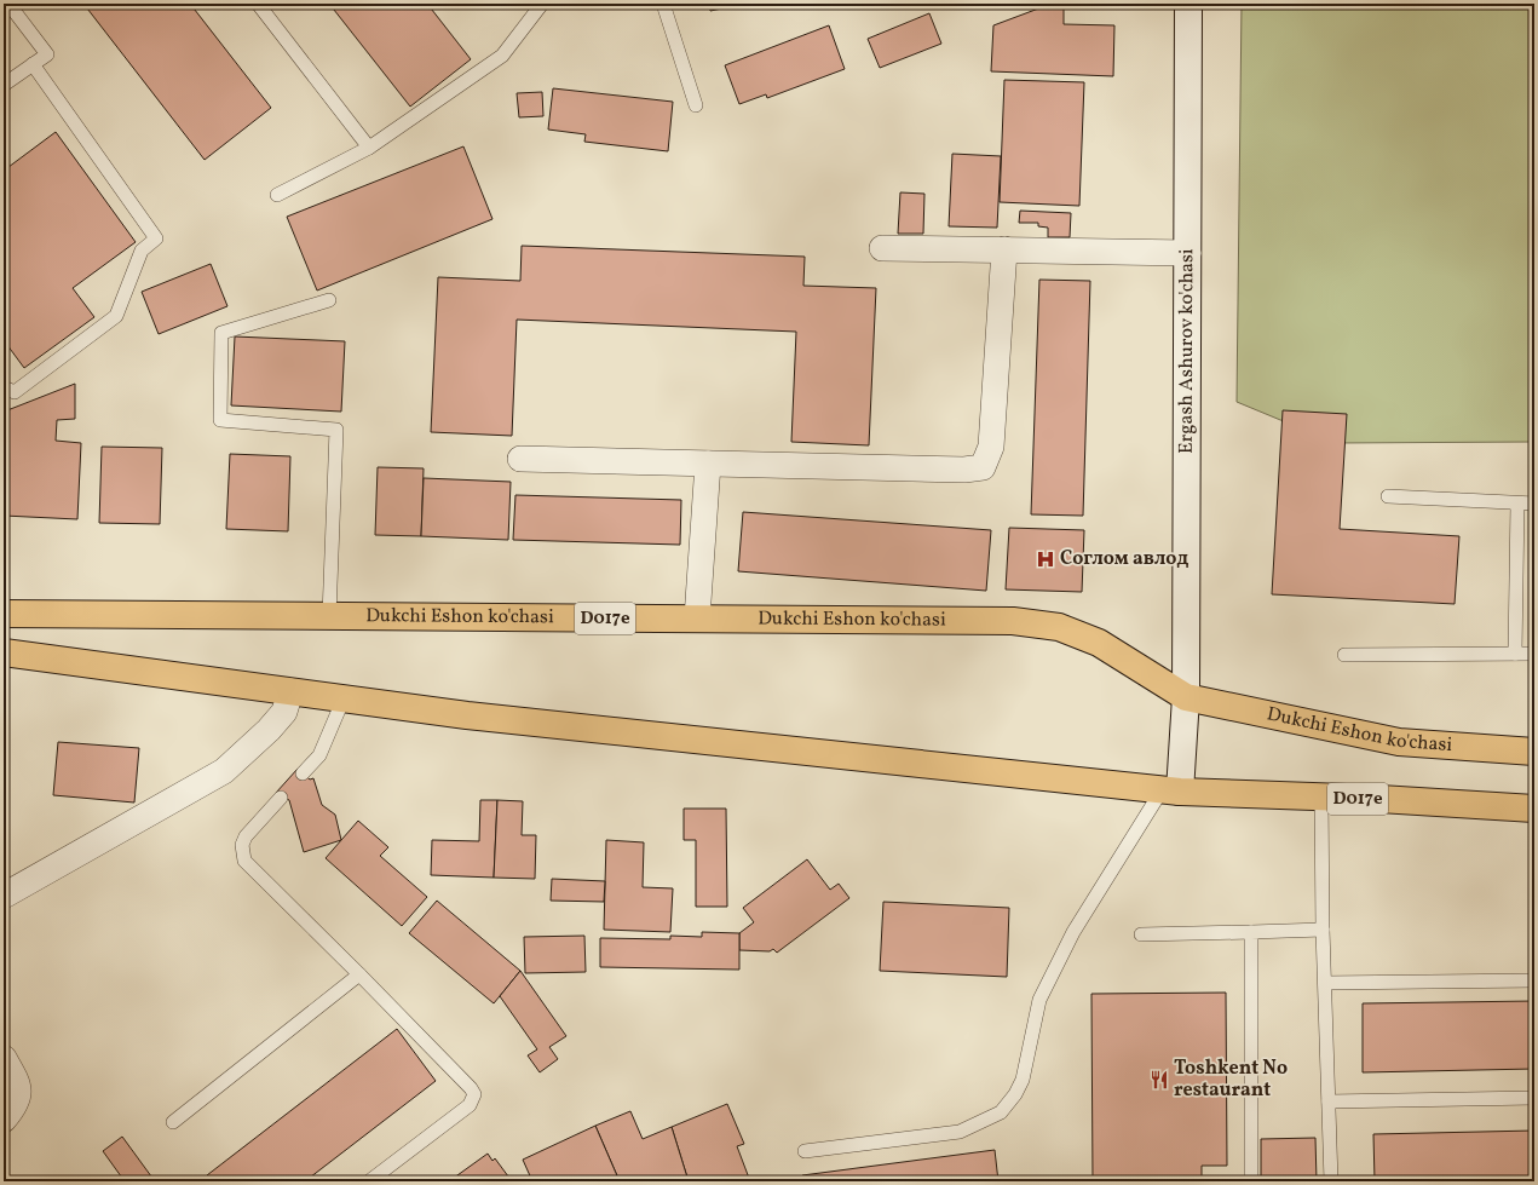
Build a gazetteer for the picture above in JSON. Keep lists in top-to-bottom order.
{
  "streets": {
    "main road": ["Dukchi Eshon ko'chasi", "D017e"],
    "street": ["Ergash Ashurov ko'chasi"]
  },
  "crossings": [
    ["Ergash Ashurov ko'chasi", "Dukchi Eshon ko'chasi"]
  ],
  "places": {
    "hospital": ["Соглом авлод"],
    "restaurant": ["Toshkent No restaurant"]
  }
}
